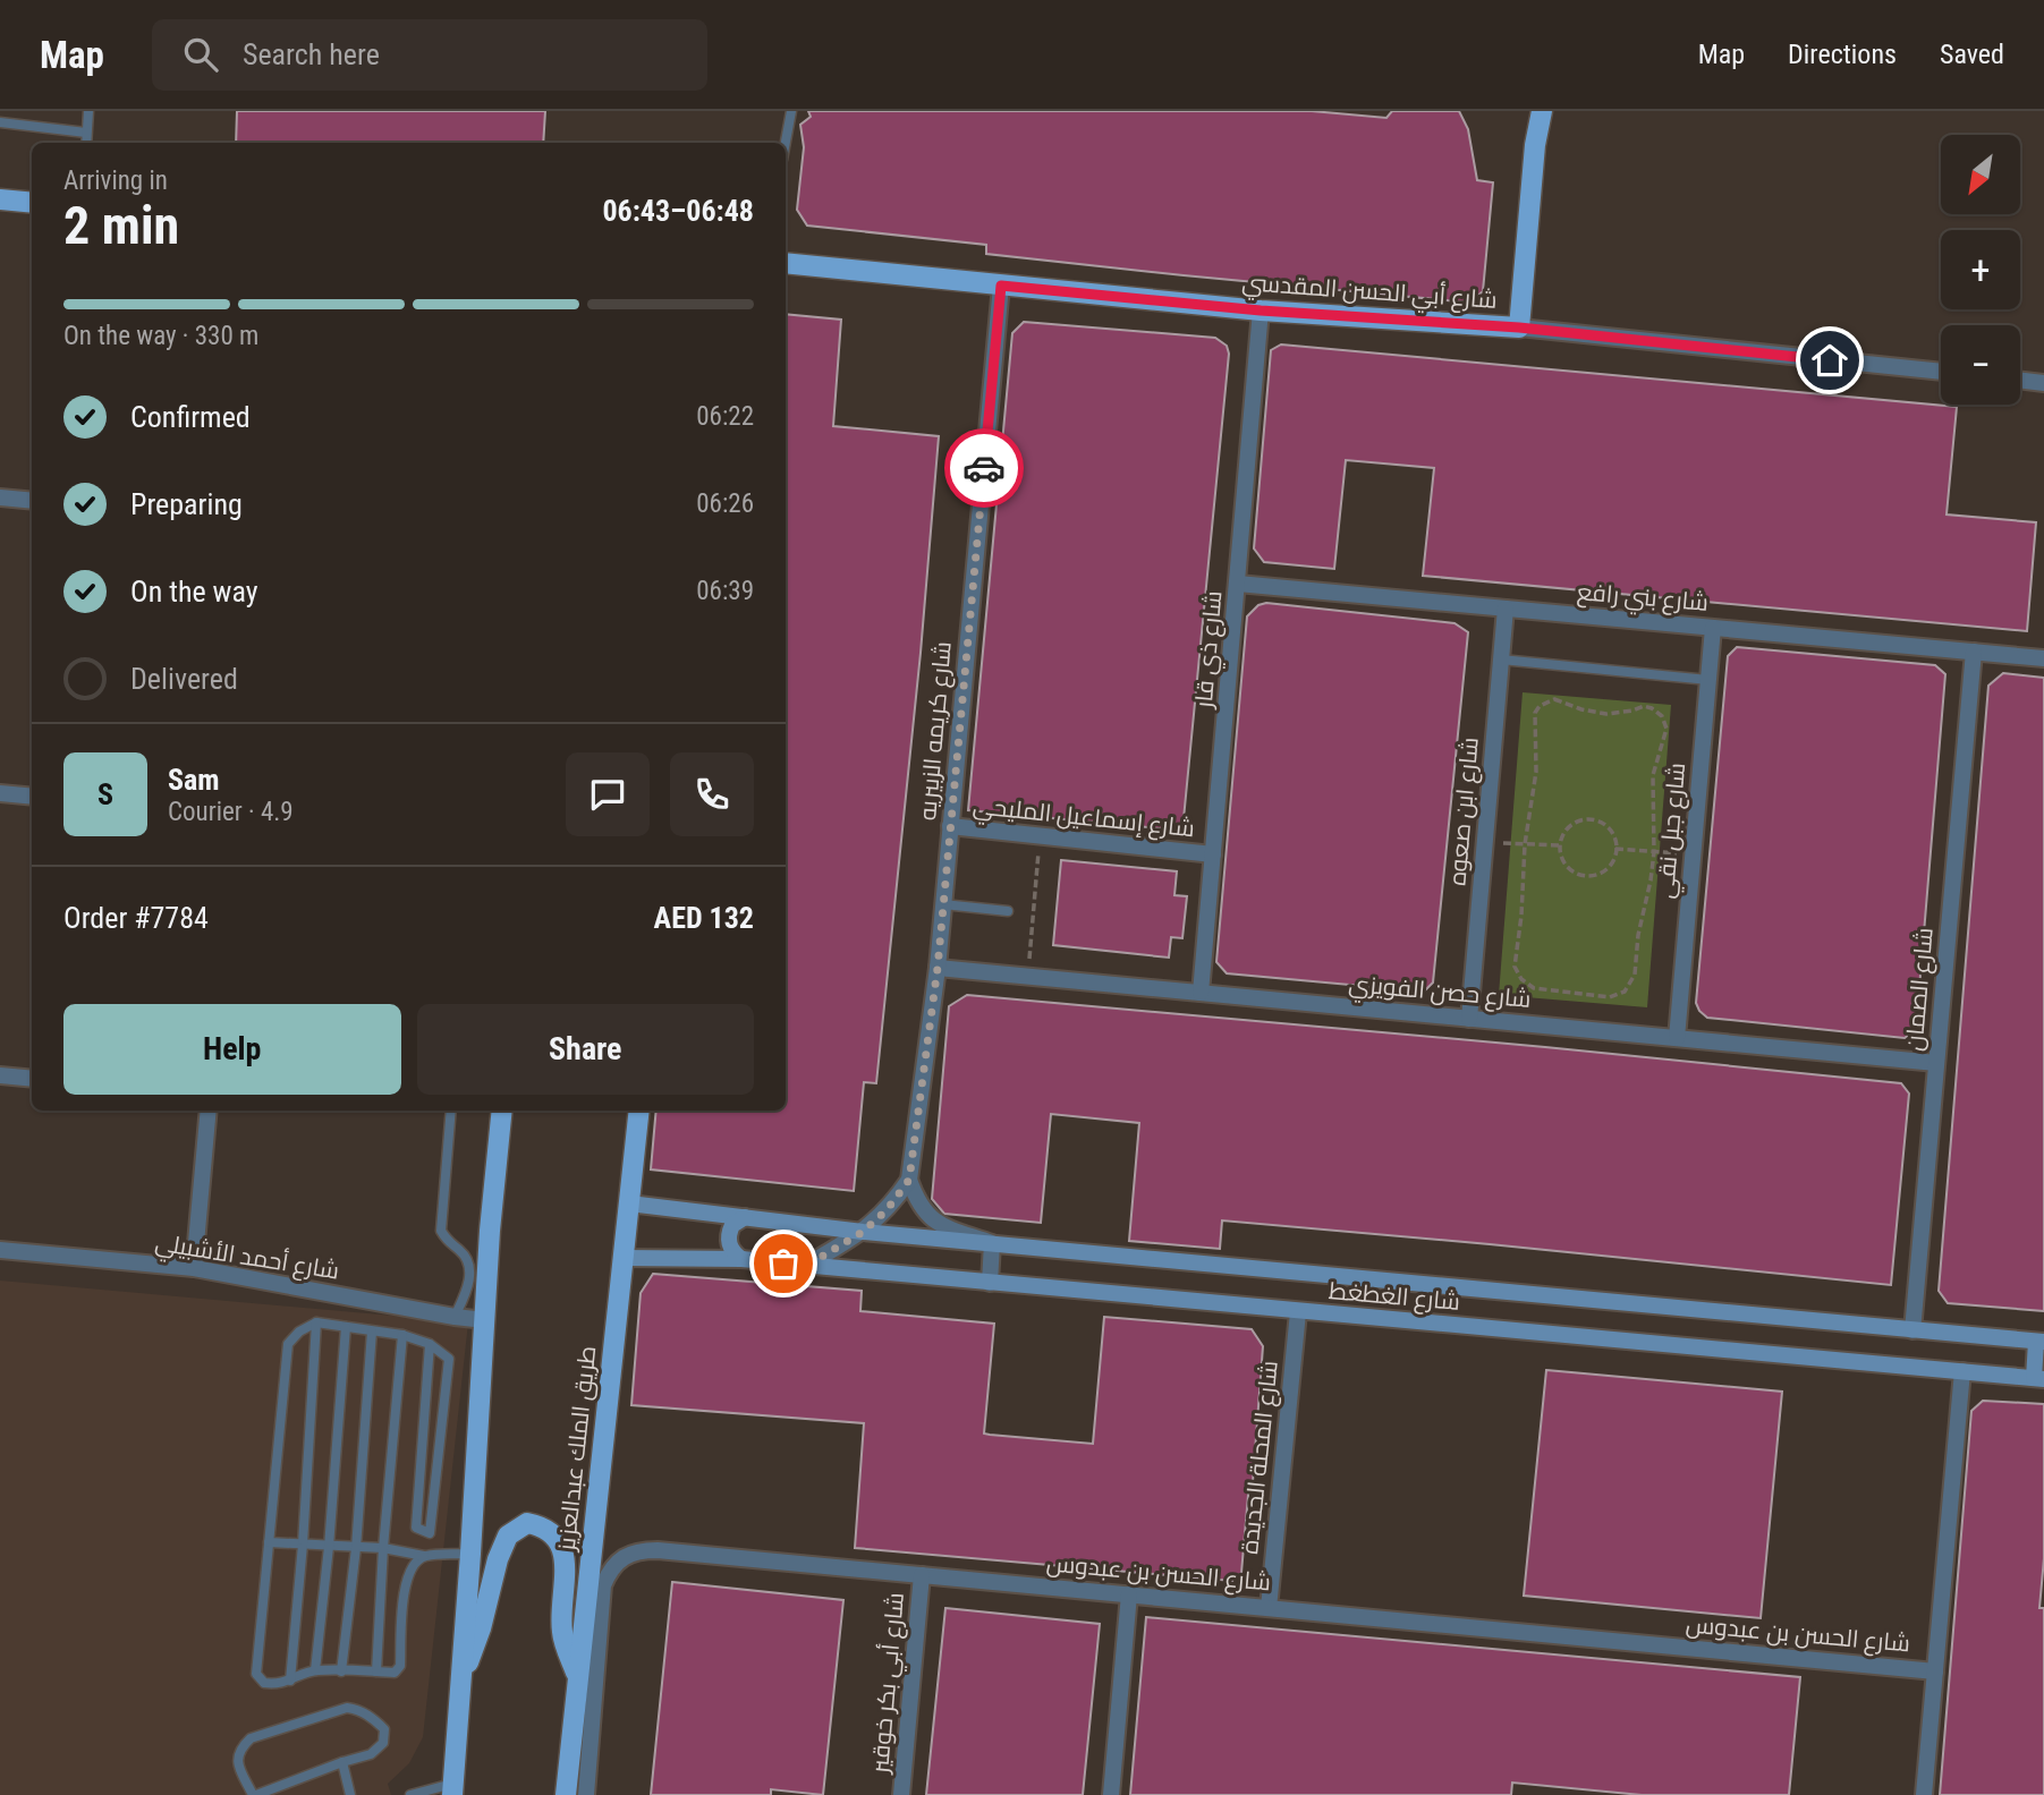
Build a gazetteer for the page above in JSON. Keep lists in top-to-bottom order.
{
  "streets": {
    "main road": ["شارع أبي الحسن المقدسي", "طريق الملك عبدالعزيز"],
    "street": [
      "شارع بني رافع",
      "شارع ذي قار",
      "شارع كريمه الزبيريه",
      "شارع ابن صعوه",
      "شارع إسماعيل المليحي",
      "شارع جبل نقي",
      "شارع الصمان",
      "شارع حصن الفويزي",
      "شارع أحمد الأشبيلي",
      "شارع الغطغط",
      "شارع المحلة الجديدة",
      "شارع الحسن بن عبدوس",
      "شارع أبي بكر خوقير"
    ]
  },
  "crossings": [
    ["شارع أبي الحسن المقدسي", "شارع ذي قار"],
    ["شارع أبي الحسن المقدسي", "شارع كريمه الزبيريه"],
    ["شارع بني رافع", "شارع ذي قار"],
    ["شارع بني رافع", "شارع ابن صعوه"],
    ["شارع بني رافع", "شارع جبل نقي"],
    ["شارع بني رافع", "شارع الصمان"],
    ["شارع ذي قار", "شارع إسماعيل المليحي"],
    ["شارع ذي قار", "شارع حصن الفويزي"],
    ["شارع كريمه الزبيريه", "شارع إسماعيل المليحي"],
    ["شارع كريمه الزبيريه", "شارع حصن الفويزي"],
    ["شارع كريمه الزبيريه", "شارع الغطغط"],
    ["شارع ابن صعوه", "شارع حصن الفويزي"],
    ["شارع جبل نقي", "شارع حصن الفويزي"],
    ["شارع الصمان", "شارع حصن الفويزي"],
    ["شارع الصمان", "شارع الغطغط"],
    ["شارع الغطغط", "طريق الملك عبدالعزيز"],
    ["شارع الغطغط", "شارع المحلة الجديدة"],
    ["شارع المحلة الجديدة", "شارع الحسن بن عبدوس"],
    ["شارع الحسن بن عبدوس", "شارع أبي بكر خوقير"]
  ],
  "north": "bottom left",
  "page": {
    "header": "Map",
    "search": "Search here",
    "nav": ["Map", "Directions", "Saved"],
    "map_buttons": ["+", "−"],
    "heading": ["2 min", "Arriving in", "06:43–06:48"],
    "panel": [
      "Sam",
      "Courier · 4.9",
      "Order #7784",
      "AED 132"
    ],
    "bar": "On the way · 330 m",
    "list": [
      ["Confirmed", "06:22"],
      ["Preparing", "06:26"],
      ["On the way", "06:39"],
      "Delivered"
    ],
    "round": "S",
    "buttons": ["Help", "Share"]
  }
}
